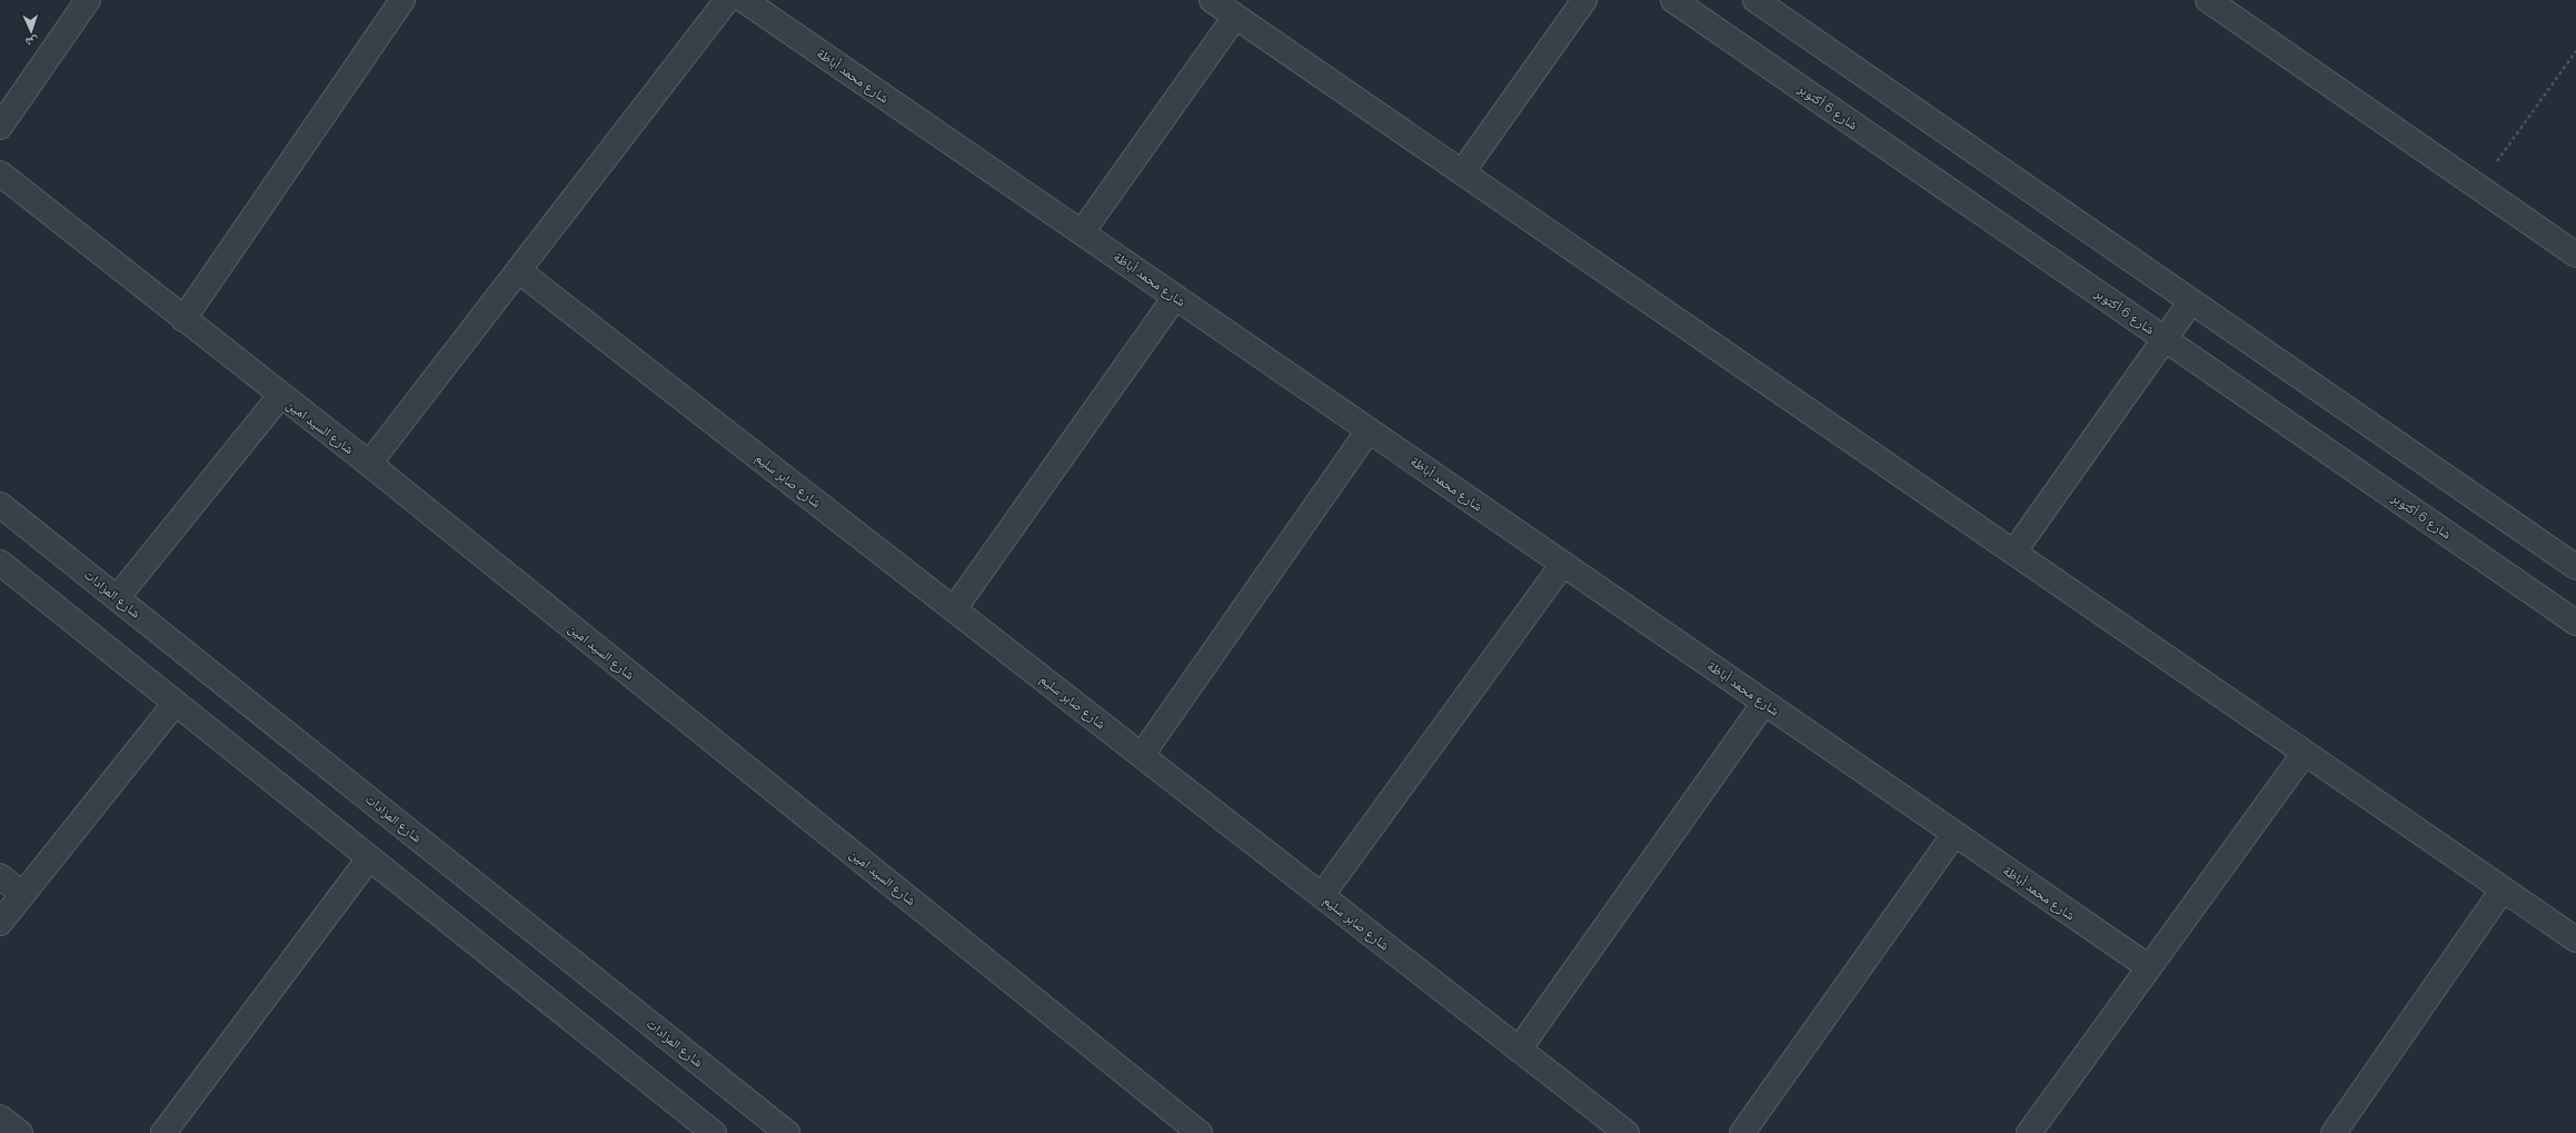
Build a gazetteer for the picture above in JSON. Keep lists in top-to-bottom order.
{
  "streets": {
    "street": [
      "شارع محمد أباظة",
      "شارع 6 أكتوبر",
      "شارع السيد امين",
      "شارع صابر سليم",
      "شارع المزادات"
    ]
  },
  "north": "bottom"
}
